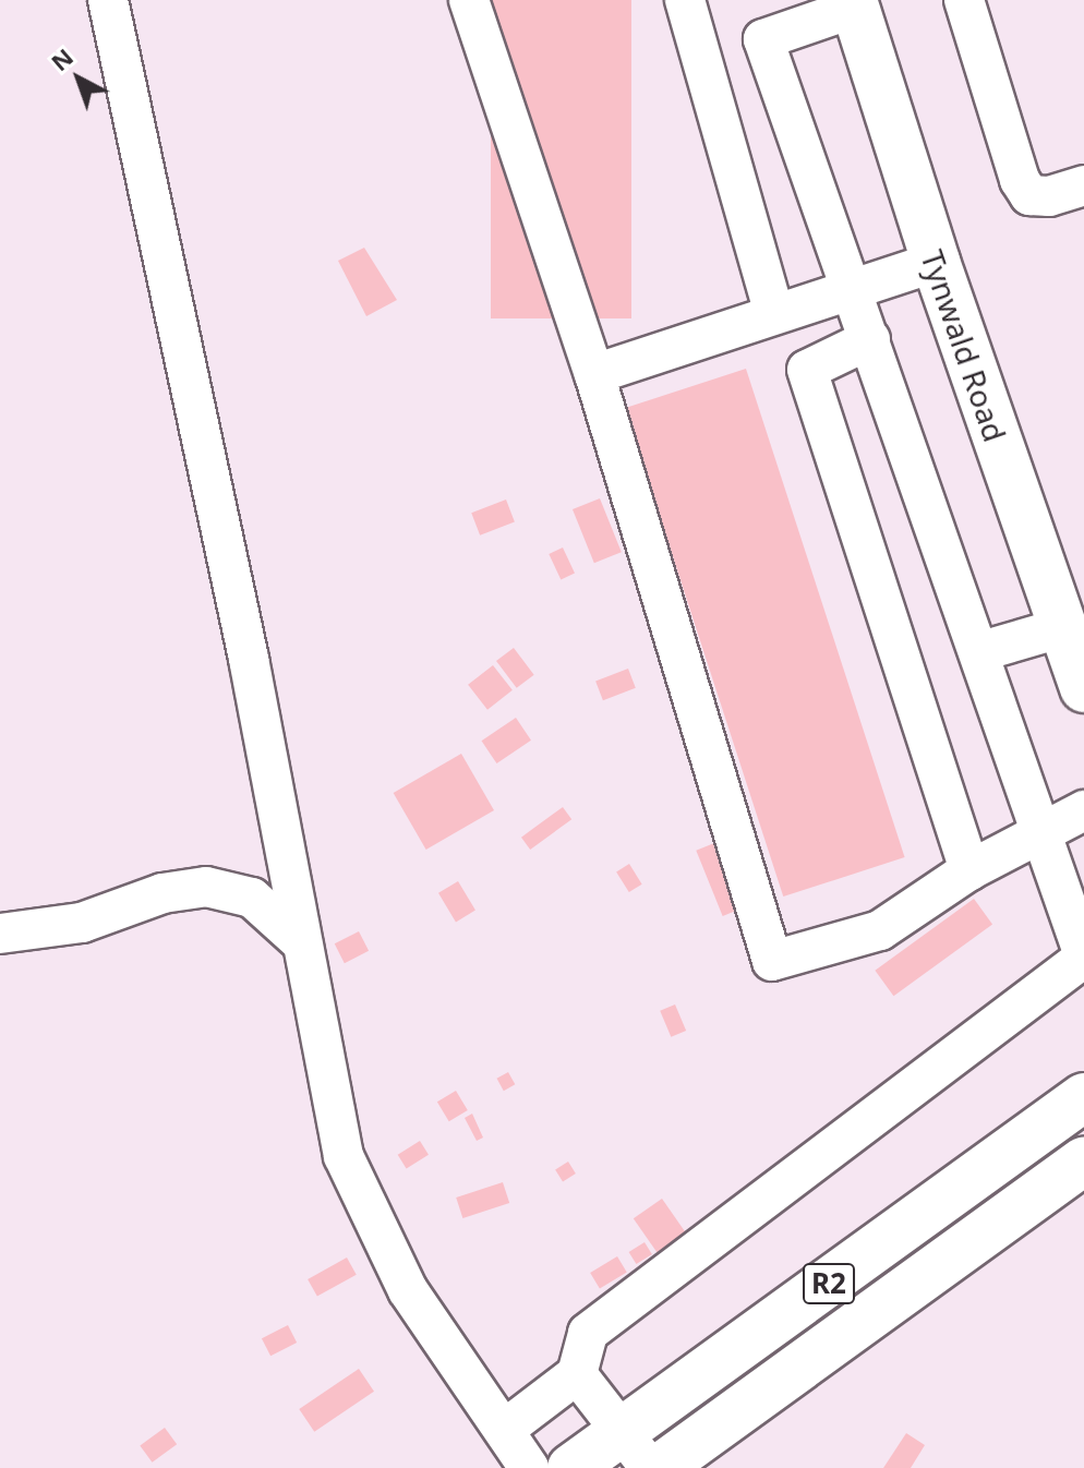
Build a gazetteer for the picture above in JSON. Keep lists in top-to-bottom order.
{
  "streets": {
    "main road": ["Tynwald Road", "R2"]
  },
  "north": "top left"
}
